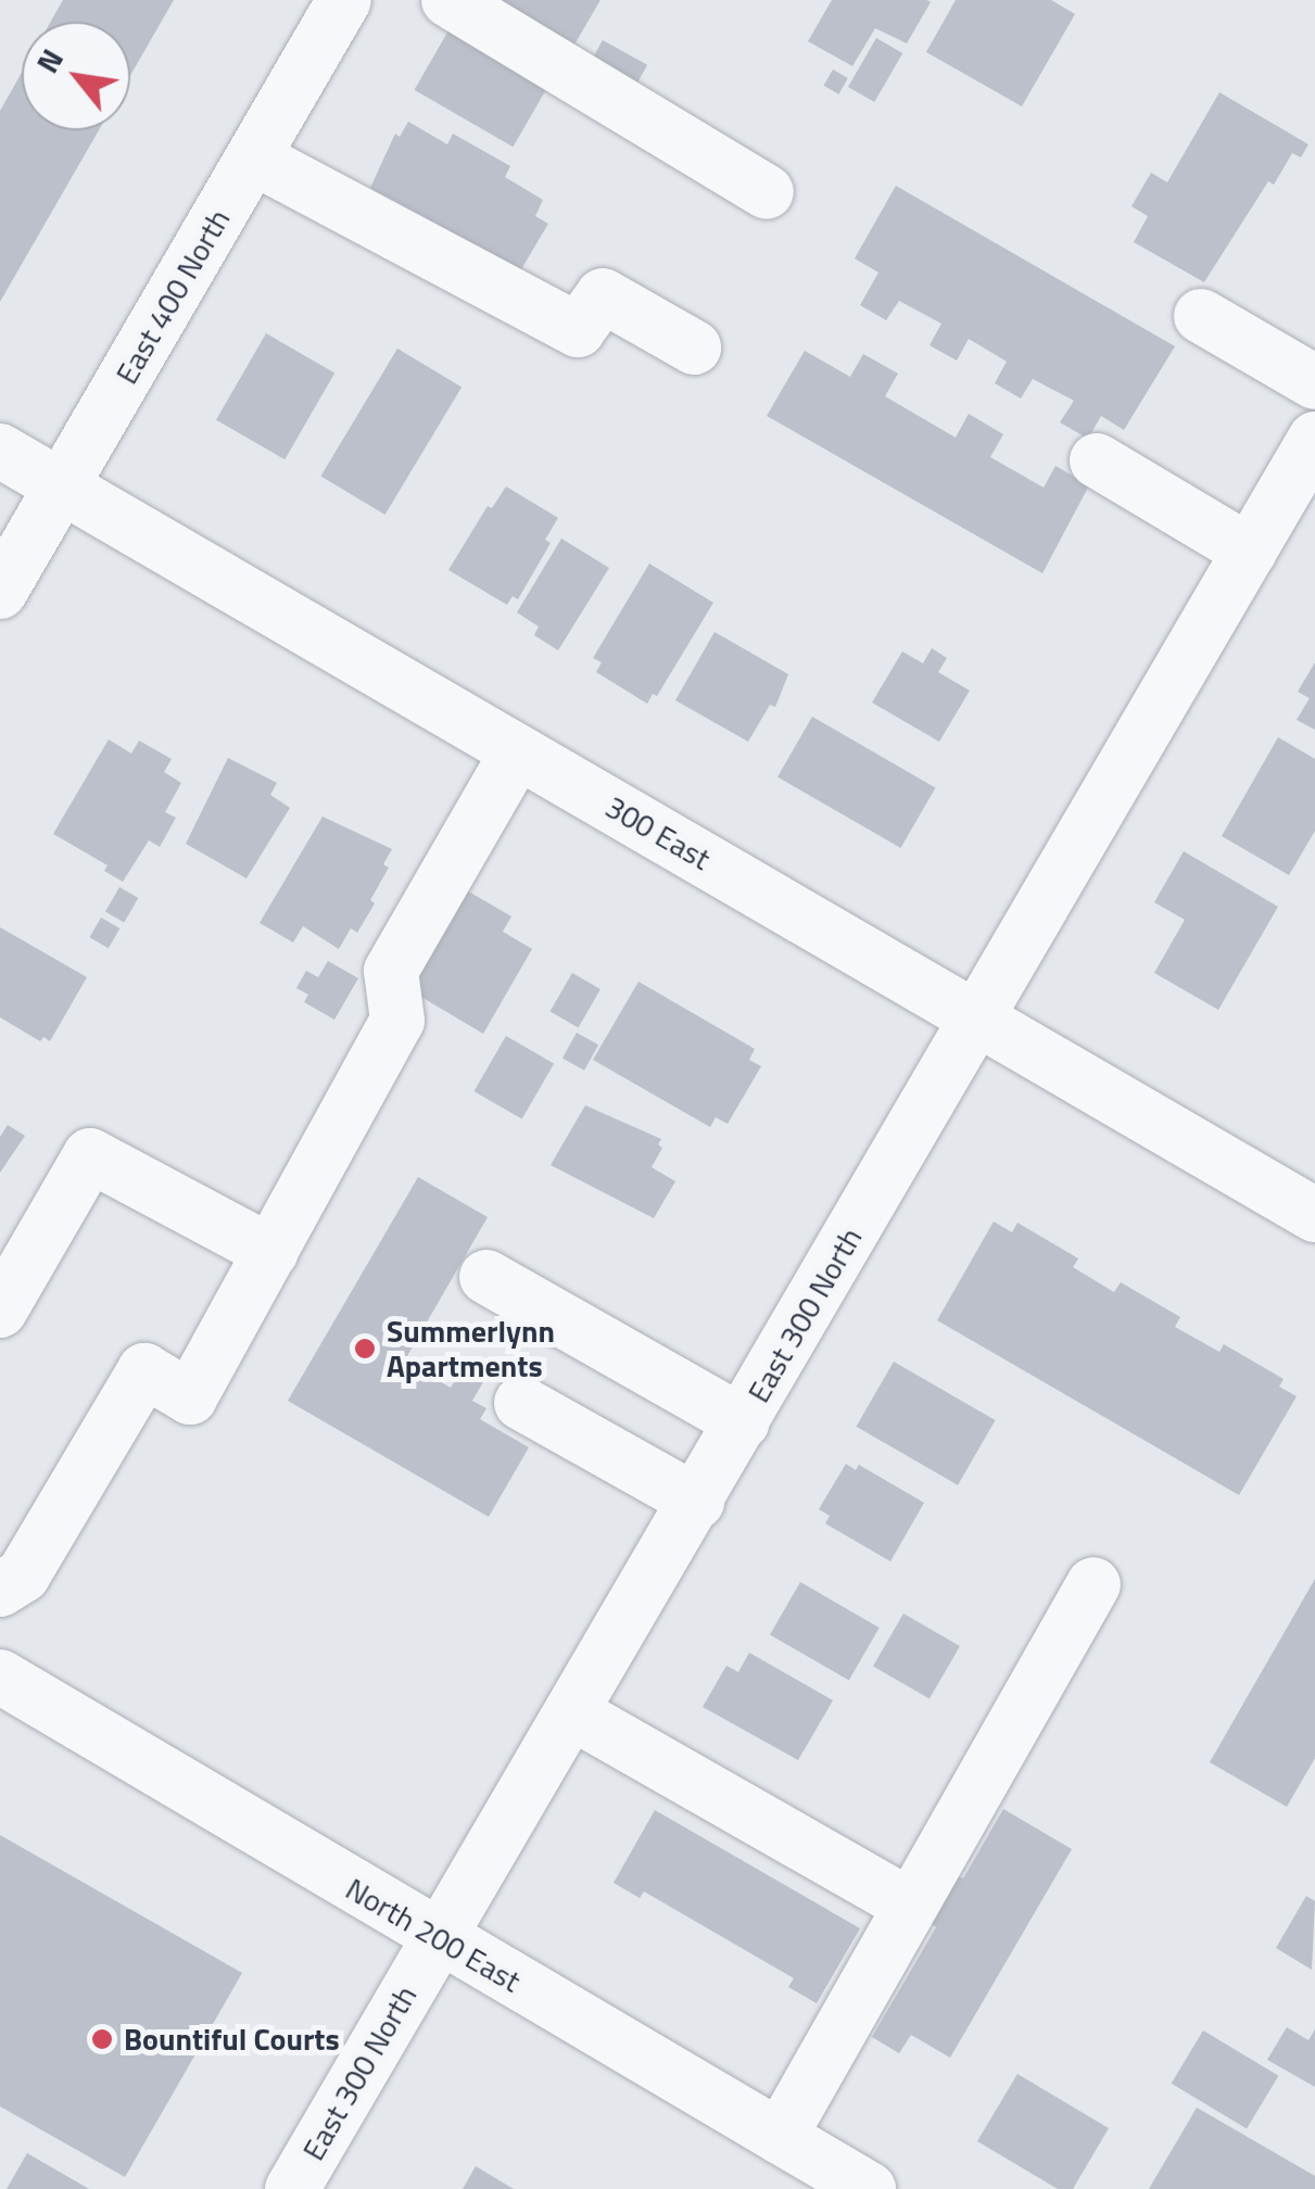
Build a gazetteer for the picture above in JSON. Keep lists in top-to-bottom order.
{
  "streets": {
    "street": [
      "East 400 North",
      "300 East",
      "East 300 North",
      "North 200 East"
    ]
  },
  "crossings": [
    ["East 400 North", "300 East"],
    ["300 East", "East 300 North"],
    ["East 300 North", "North 200 East"]
  ],
  "places": ["Summerlynn Apartments", "Bountiful Courts"],
  "north": "top left"
}
